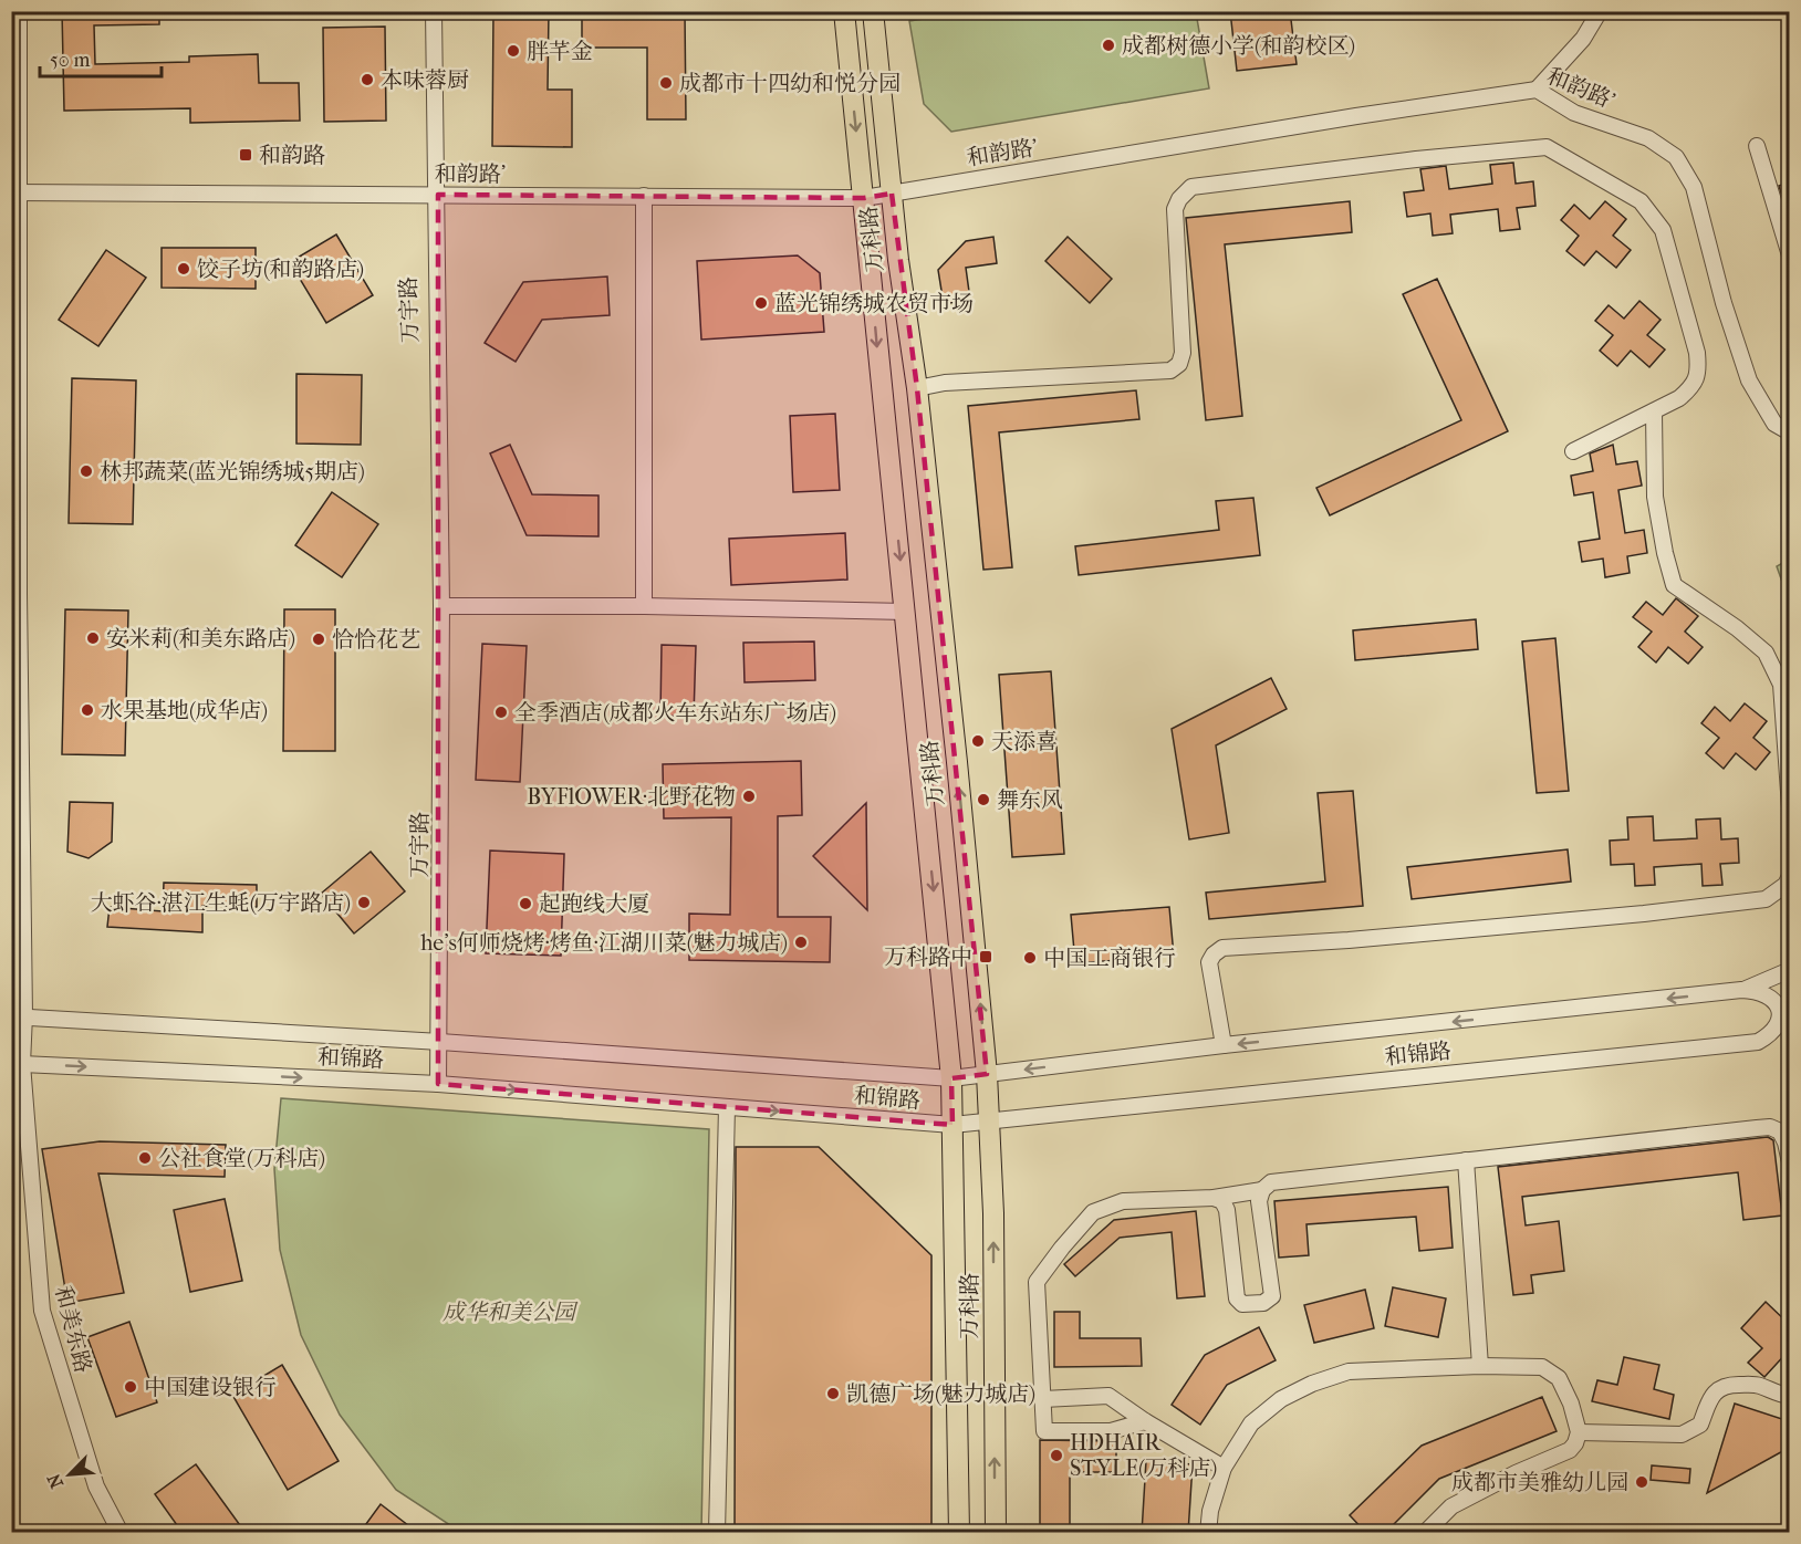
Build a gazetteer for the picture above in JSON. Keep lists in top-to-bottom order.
{
  "streets": {
    "main road": ["万科路"],
    "street": [
      "和韵路’",
      "万宇路",
      "和锦路",
      "和美东路"
    ]
  },
  "crossings": [
    ["和韵路’", "万科路"],
    ["和韵路’", "万宇路"],
    ["和韵路’", "和美东路"],
    ["万科路", "和锦路"],
    ["万宇路", "和锦路"],
    ["和锦路", "和美东路"]
  ],
  "parks": ["成华和美公园"],
  "places": {
    "other": [
      "成都树德小学(和韵校区)",
      "胖芊金",
      "本味蓉厨",
      "成都市十四幼和悦分园",
      "饺子坊(和韵路店)",
      "蓝光锦绣城农贸市场",
      "林邦蔬菜(蓝光锦绣城5期店)",
      "安米莉(和美东路店)",
      "恰恰花艺",
      "水果基地(成华店)",
      "全季酒店(成都火车东站东广场店)",
      "天添喜",
      "BYFlOWER·北野花物",
      "舞东风",
      "大虾谷·湛江生蚝(万宇路店)",
      "起跑线大厦",
      "he's何师烧烤·烤鱼·江湖川菜(魅力城店)",
      "中国工商银行",
      "公社食堂(万科店)",
      "中国建设银行",
      "凯德广场(魅力城店)",
      "HDHAIR STYLE(万科店)",
      "成都市美雅幼儿园"
    ],
    "transit": ["和韵路", "万科路中"]
  },
  "scale_bar": "50 m",
  "north": "bottom left"
}
